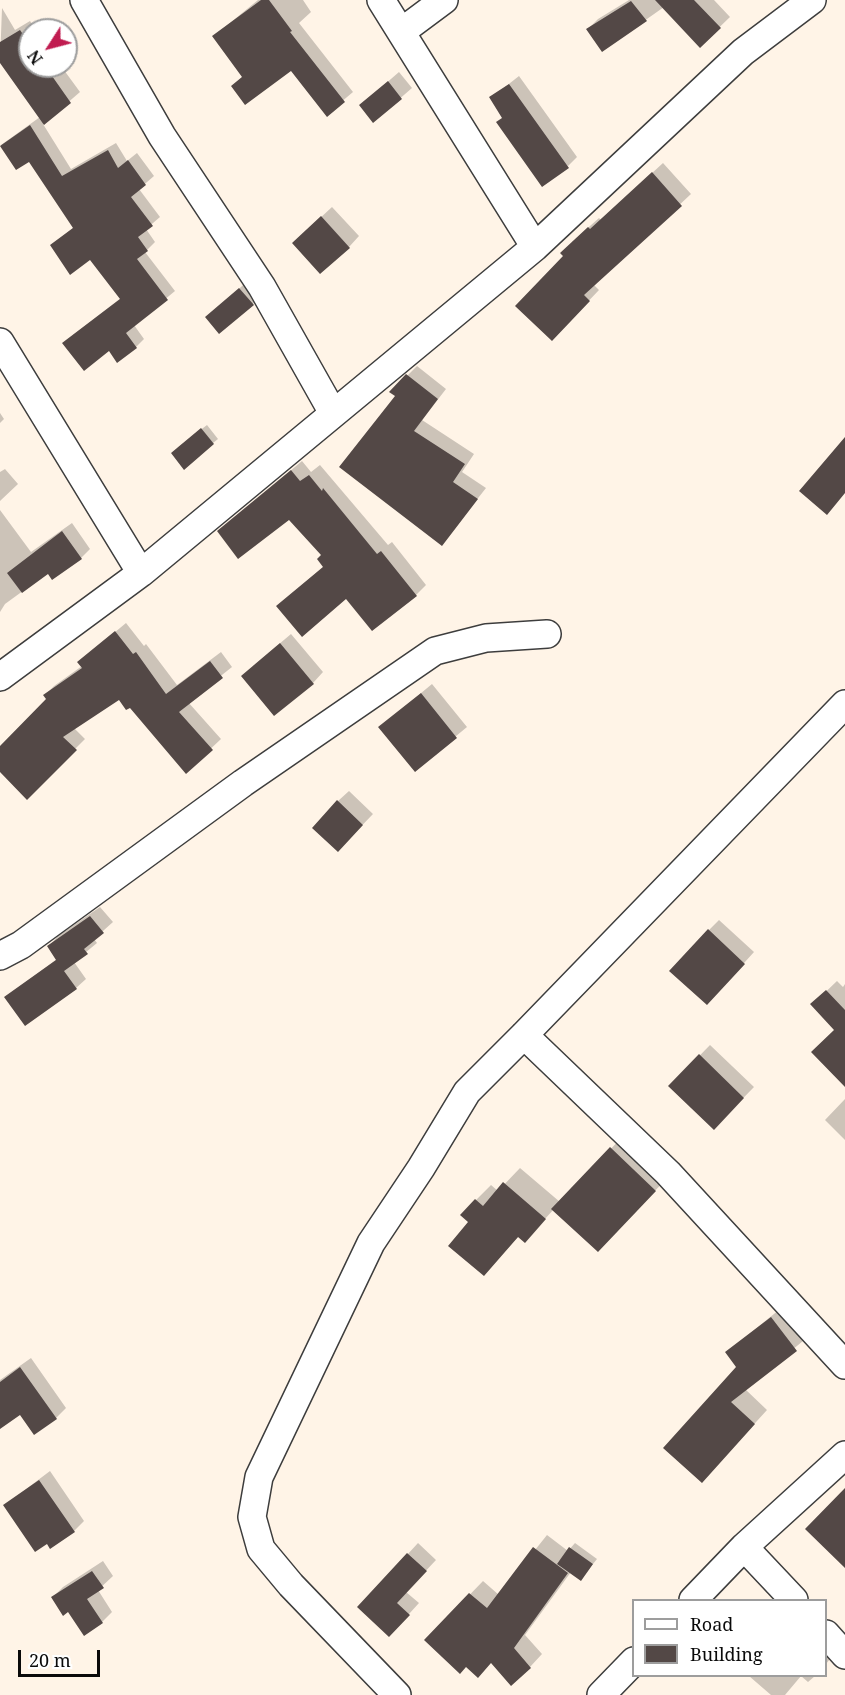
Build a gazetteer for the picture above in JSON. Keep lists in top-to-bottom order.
{
  "legend": ["Road", "Building"],
  "scale_bar": "20 m",
  "north": "bottom left"
}
